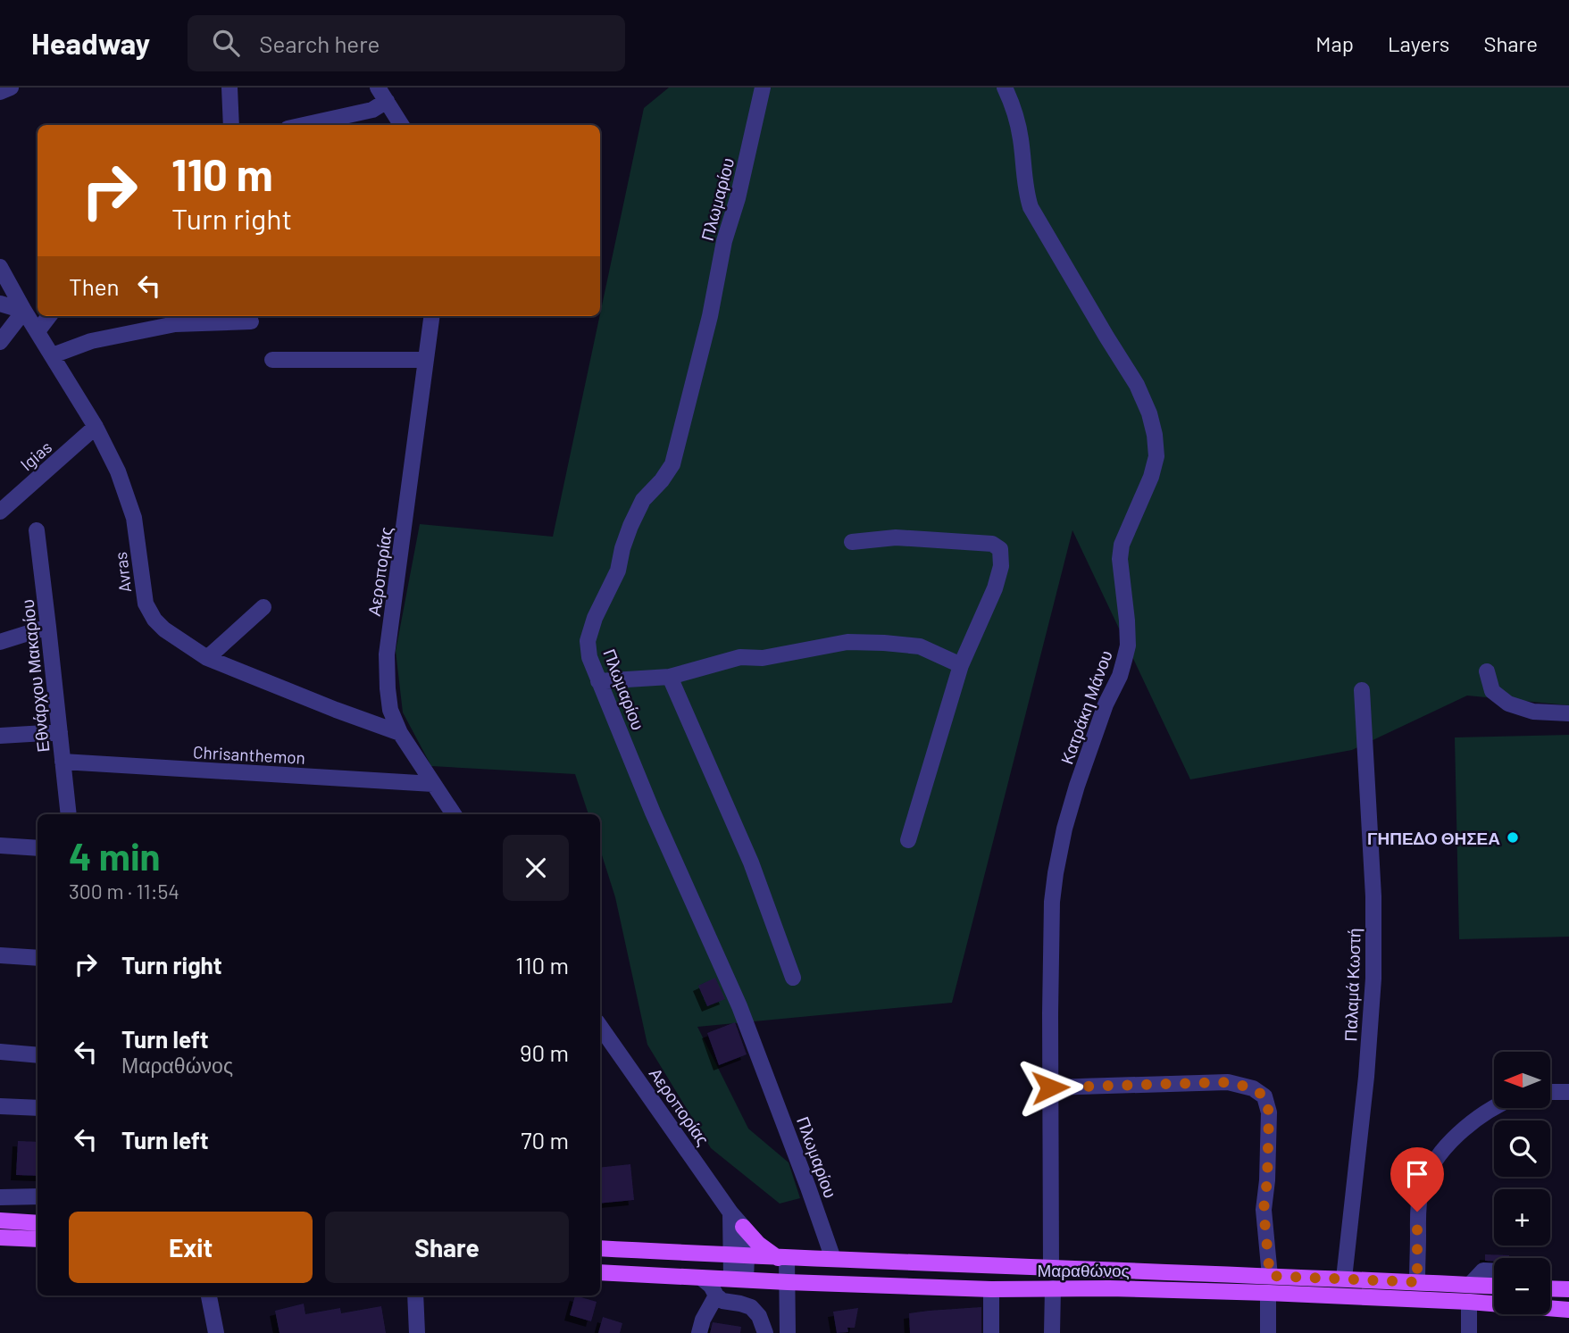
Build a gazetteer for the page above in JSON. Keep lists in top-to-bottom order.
{
  "streets": {
    "main road": ["Μαραθώνος"],
    "street": [
      "Πλωμαρίου",
      "Igias",
      "Αεροπορίας",
      "Avras",
      "Εθνάρχου Μακαρίου",
      "Κατράκη Μάνου",
      "Chrisanthemon",
      "Παλαμά Κωστή"
    ]
  },
  "crossings": [
    ["Πλωμαρίου", "Μαραθώνος"],
    ["Igias", "Avras"],
    ["Αεροπορίας", "Avras"],
    ["Αεροπορίας", "Chrisanthemon"],
    ["Εθνάρχου Μακαρίου", "Chrisanthemon"],
    ["Κατράκη Μάνου", "Μαραθώνος"],
    ["Παλαμά Κωστή", "Μαραθώνος"]
  ],
  "places": ["ΓΗΠΕΔΟ ΘΗΣΕΑ"],
  "north": "left",
  "page": {
    "header": "Headway",
    "search": "Search here",
    "nav": ["Map", "Layers", "Share"],
    "turn": ["110 m", "Turn right"],
    "then": "Then",
    "heading": ["4 min", "300 m · 11:54"],
    "list": [
      {
        "name": "Turn right",
        "value": "110 m"
      },
      {
        "name": "Turn left",
        "note": "Μαραθώνος",
        "value": "90 m"
      },
      {
        "name": "Turn left",
        "value": "70 m"
      }
    ],
    "map_buttons": ["+", "−"],
    "buttons": ["Exit", "Share"]
  }
}
